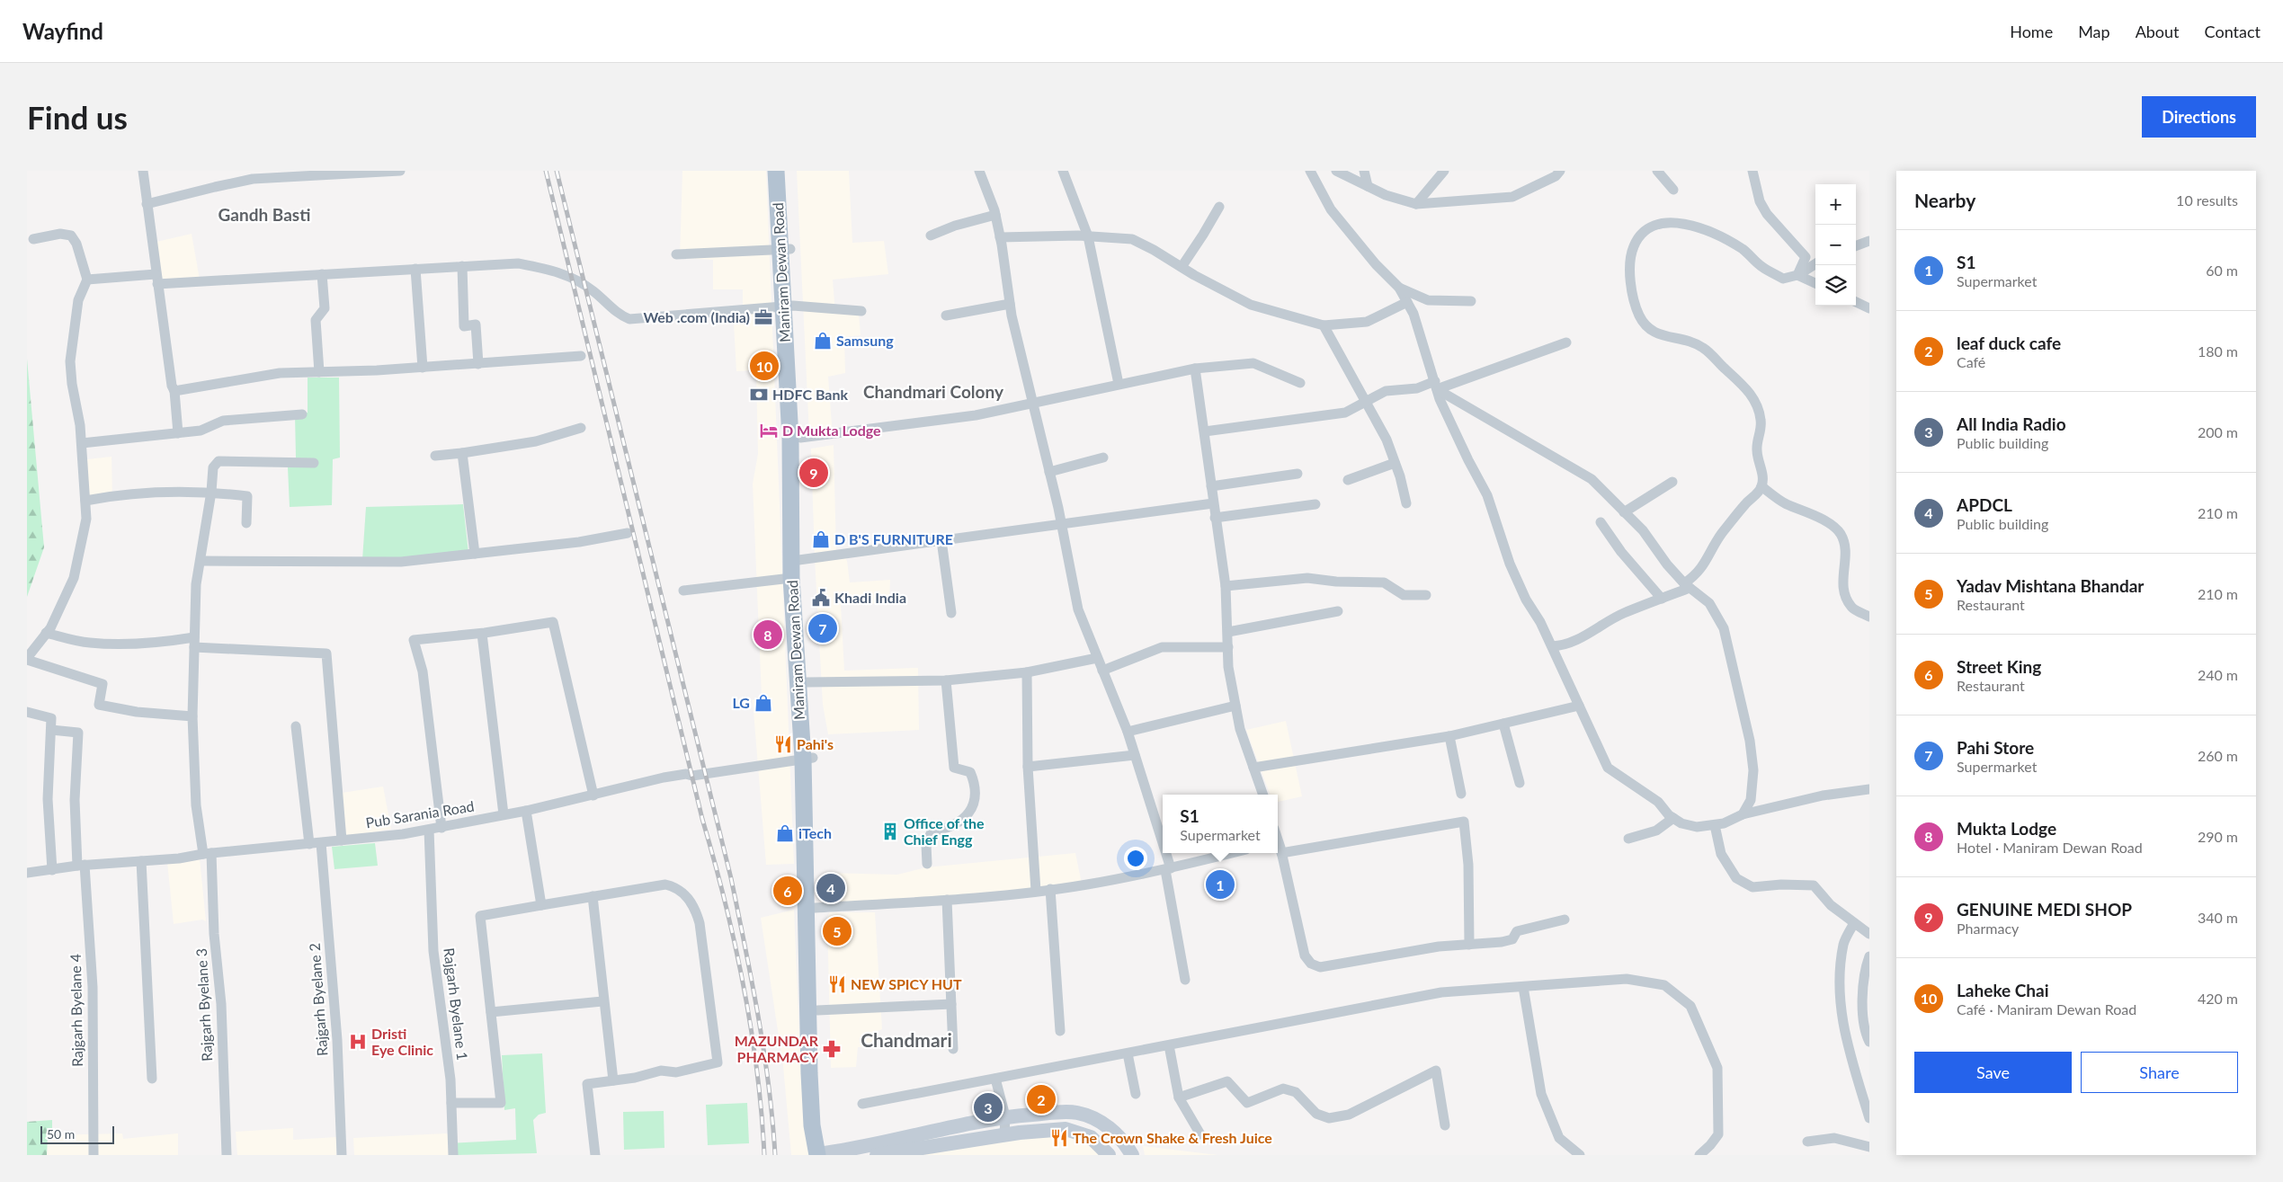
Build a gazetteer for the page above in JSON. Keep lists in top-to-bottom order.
{
  "streets": {
    "main road": ["Maniram Dewan Road"],
    "street": [
      "Pub Sarania Road",
      "Rajgarh Byelane 2",
      "Rajgarh Byelane 1",
      "Rajgarh Byelane 3",
      "Rajgarh Byelane 4"
    ]
  },
  "crossings": [
    ["Maniram Dewan Road", "Pub Sarania Road"],
    ["Pub Sarania Road", "Rajgarh Byelane 2"],
    ["Pub Sarania Road", "Rajgarh Byelane 1"],
    ["Pub Sarania Road", "Rajgarh Byelane 3"],
    ["Pub Sarania Road", "Rajgarh Byelane 4"]
  ],
  "districts": ["Gandh Basti", "Chandmari Colony", "Chandmari"],
  "places": {
    "office": ["Web .com (India)"],
    "shop": [
      "Samsung",
      "D B'S FURNITURE",
      "LG",
      "iTech"
    ],
    "bank": ["HDFC Bank"],
    "hotel": ["D Mukta Lodge"],
    "public building": ["Khadi India"],
    "restaurant": ["Pahi's", "NEW SPICY HUT", "The Crown Shake & Fresh Juice"],
    "building": ["Office of the Chief Engg"],
    "hospital": ["Dristi Eye Clinic"],
    "pharmacy": ["MAZUNDAR PHARMACY"]
  },
  "scale_bar": "50 m",
  "page": {
    "header": "Wayfind",
    "nav": [
      "Home",
      "Map",
      "About",
      "Contact"
    ],
    "buttons": [
      "Directions",
      ["Save", "Share"]
    ],
    "title": "Find us",
    "heading": ["Nearby", "10 results"],
    "map_buttons": ["+", "−"],
    "list": [
      {
        "mark": "1",
        "name": "S1",
        "note": "Supermarket",
        "value": "60 m"
      },
      {
        "mark": "2",
        "name": "leaf duck cafe",
        "note": "Café",
        "value": "180 m"
      },
      {
        "mark": "3",
        "name": "All India Radio",
        "note": "Public building",
        "value": "200 m"
      },
      {
        "mark": "4",
        "name": "APDCL",
        "note": "Public building",
        "value": "210 m"
      },
      {
        "mark": "5",
        "name": "Yadav Mishtana Bhandar",
        "note": "Restaurant",
        "value": "210 m"
      },
      {
        "mark": "6",
        "name": "Street King",
        "note": "Restaurant",
        "value": "240 m"
      },
      {
        "mark": "7",
        "name": "Pahi Store",
        "note": "Supermarket",
        "value": "260 m"
      },
      {
        "mark": "8",
        "name": "Mukta Lodge",
        "note": "Hotel · Maniram Dewan Road",
        "value": "290 m"
      },
      {
        "mark": "9",
        "name": "GENUINE MEDI SHOP",
        "note": "Pharmacy",
        "value": "340 m"
      },
      {
        "mark": "10",
        "name": "Laheke Chai",
        "note": "Café · Maniram Dewan Road",
        "value": "420 m"
      }
    ],
    "pins": [
      "10",
      "9",
      "7",
      "8",
      "1",
      "4",
      "6",
      "5",
      "2",
      "3"
    ],
    "popup": ["S1", "Supermarket"],
    "scale": "50 m"
  }
}
